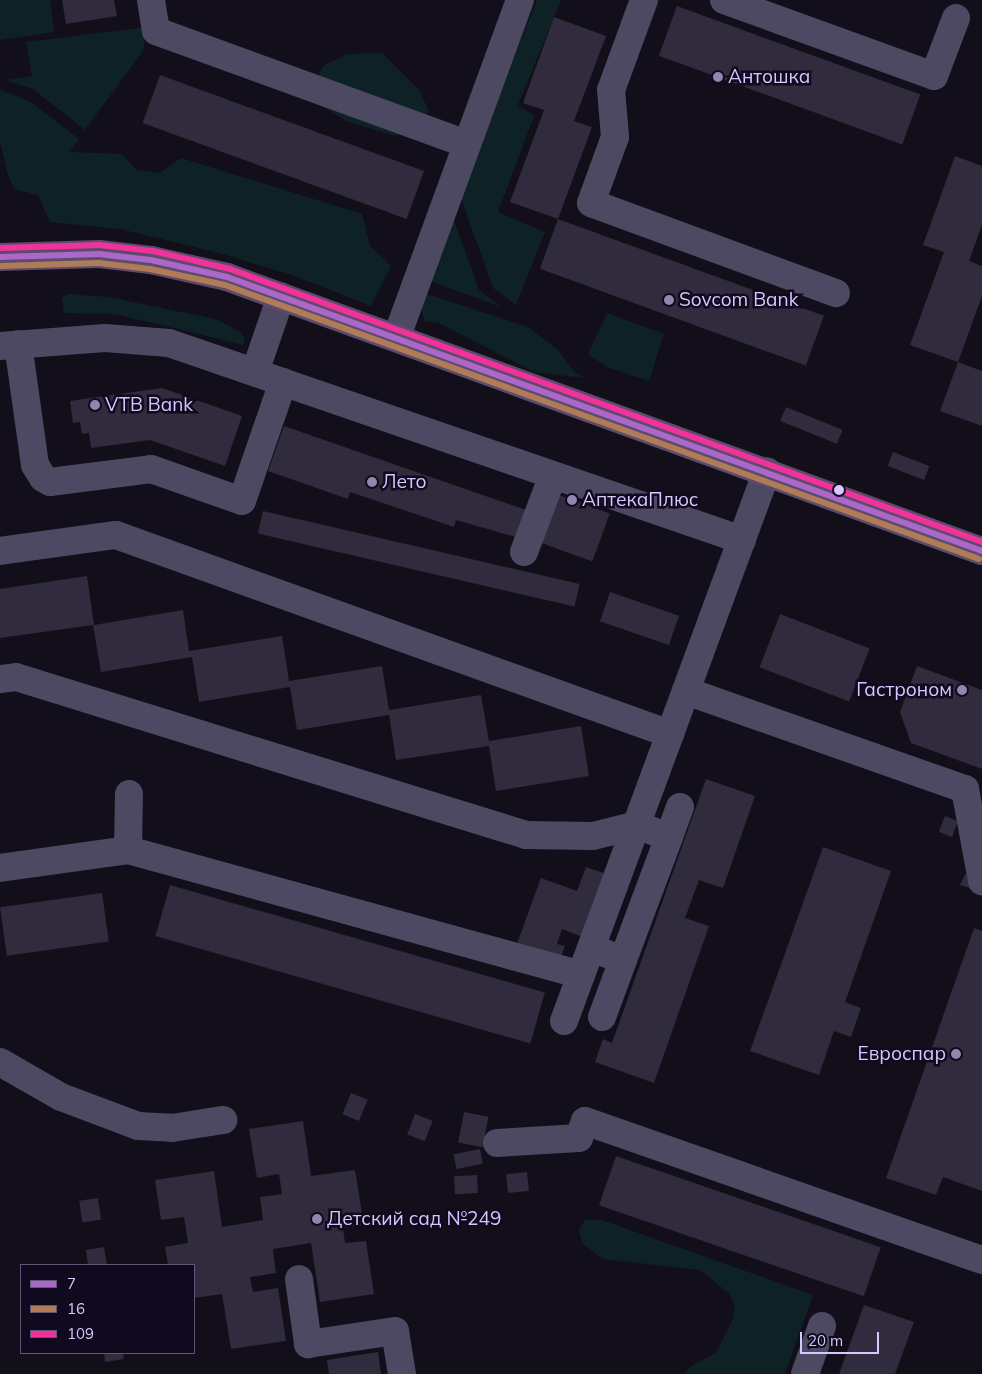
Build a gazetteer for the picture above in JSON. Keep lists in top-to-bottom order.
{
  "places": [
    "Антошка",
    "Sovcom Bank",
    "VTB Bank",
    "Лето",
    "АптекаПлюс",
    "Гастроном",
    "Евроспар",
    "Детский сад №249"
  ],
  "lines": ["transit line 109", "transit line 7", "transit line 16"],
  "legend": ["7", "16", "109"],
  "scale_bar": "20 m"
}
